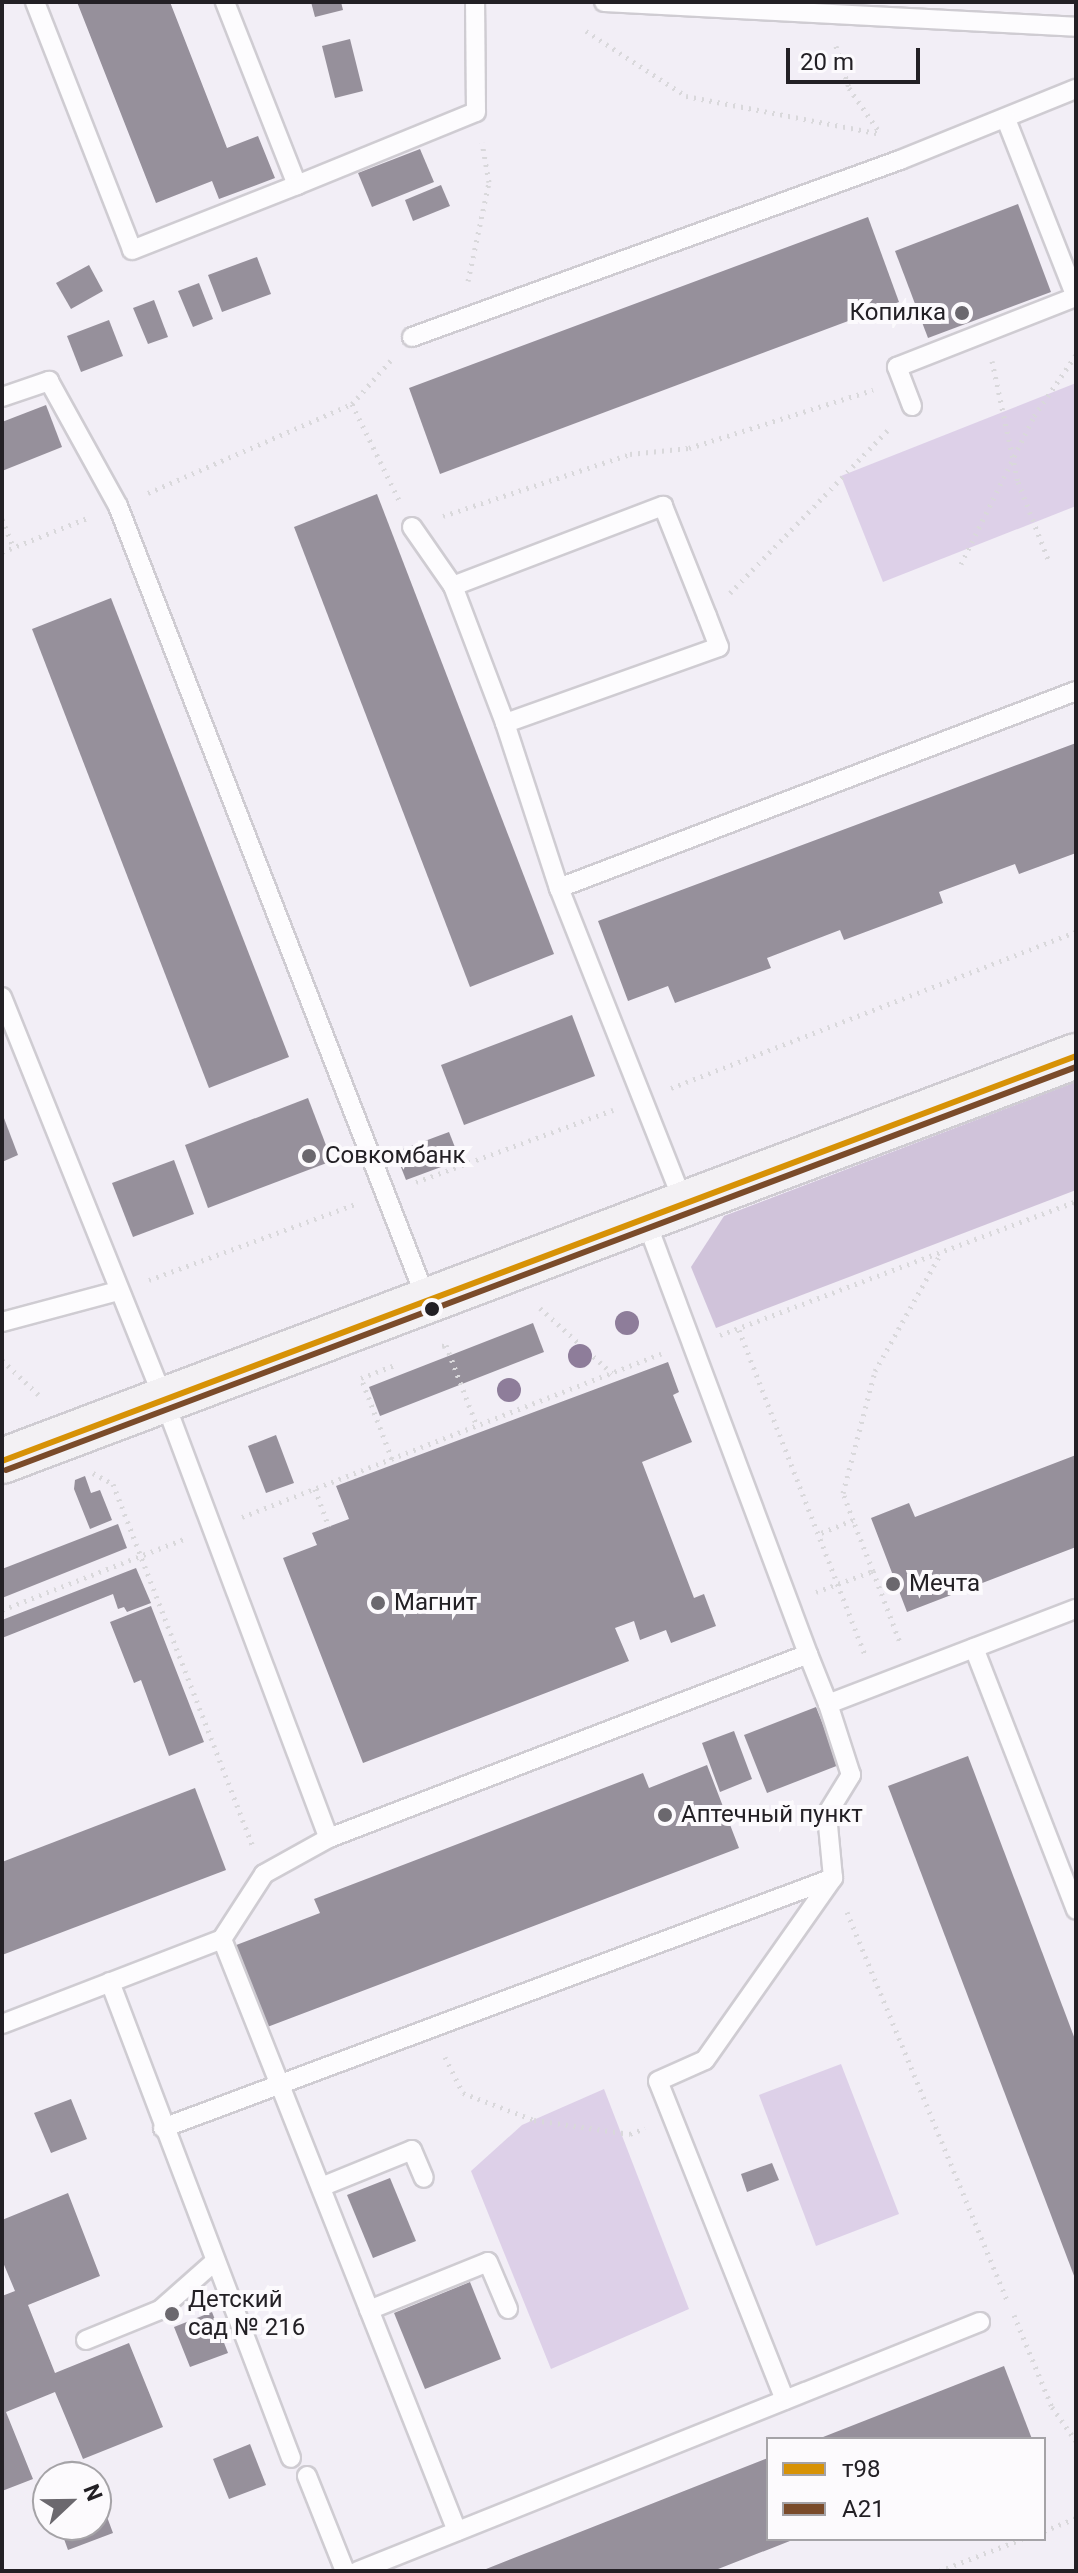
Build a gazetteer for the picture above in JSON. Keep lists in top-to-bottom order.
{
  "places": [
    "Копилка",
    "Совкомбанк",
    "Мечта",
    "Магнит",
    "Аптечный пункт",
    "Детский сад № 216"
  ],
  "lines": ["transit line т98", "transit line А21"],
  "legend": ["т98", "А21"],
  "scale_bar": "20 m",
  "north": "right"
}
